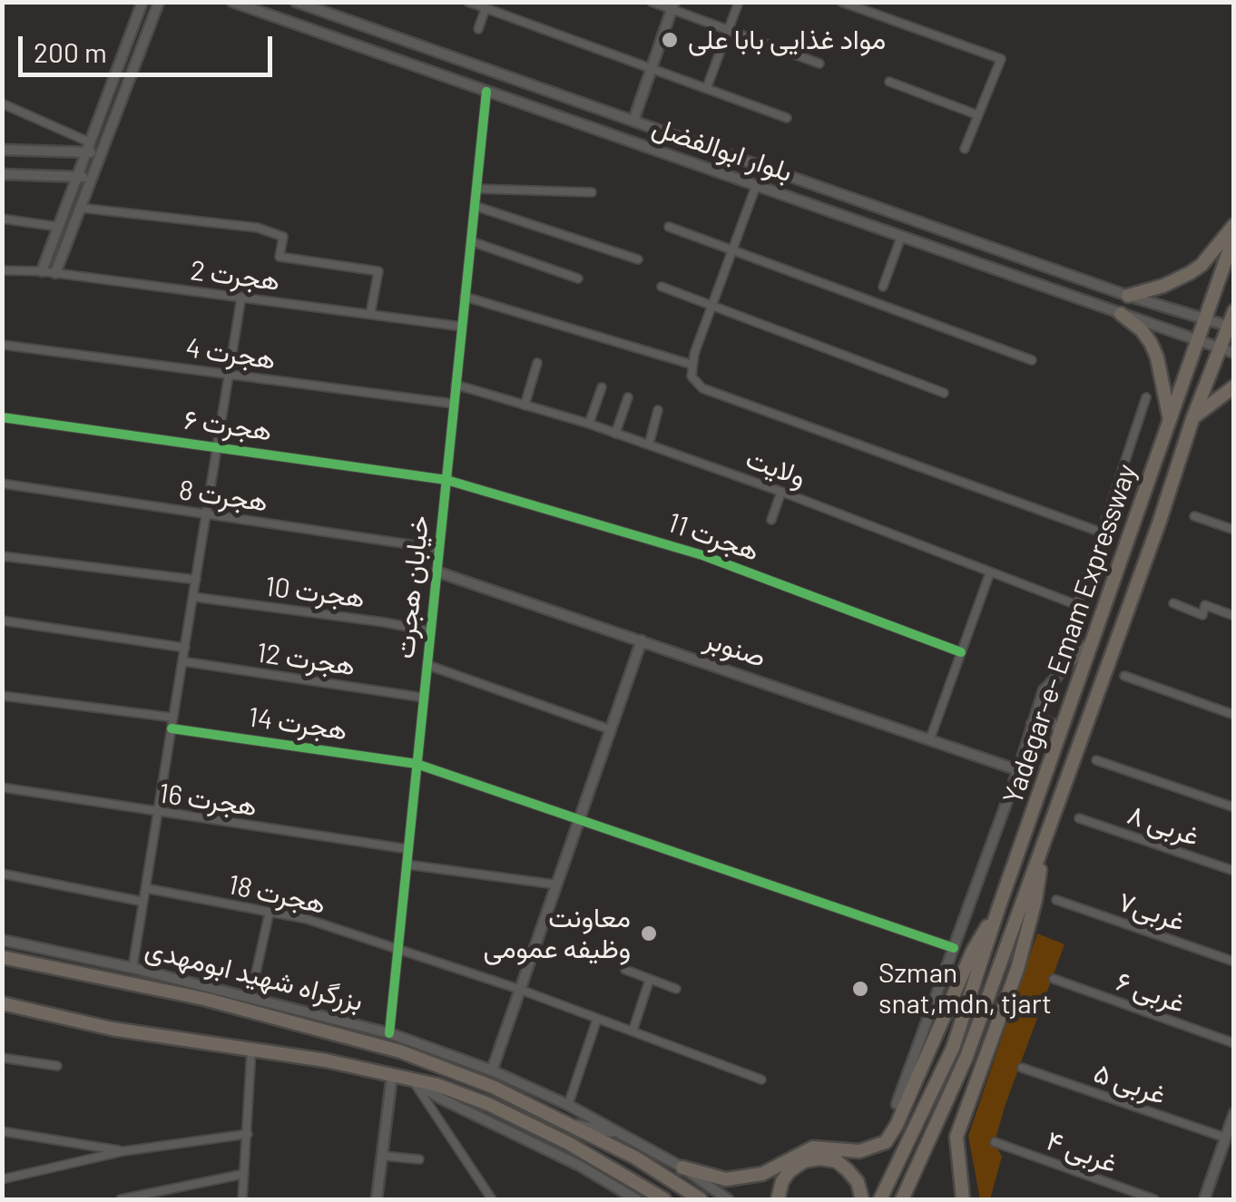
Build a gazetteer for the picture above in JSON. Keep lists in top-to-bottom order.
{
  "streets": {
    "highway": ["Yadegar-e- Emam Expressway"],
    "main road": ["بلوار ابوالفضل", "صنوبر", "بزرگراه شهید ابومهدی"],
    "street": [
      "هجرت 2",
      "هجرت 4",
      "هجرت ۶",
      "ولایت",
      "هجرت 8",
      "هجرت 11",
      "خیابان هجرت",
      "هجرت 10",
      "هجرت 12",
      "هجرت 14",
      "هجرت 16",
      "غربی ۸",
      "هجرت 18",
      "غربی۷",
      "غربی ۶",
      "غربی ۵",
      "غربی ۴"
    ]
  },
  "crossings": [
    ["بلوار ابوالفضل", "خیابان هجرت"],
    ["بلوار ابوالفضل", "Yadegar-e- Emam Expressway"],
    ["هجرت 2", "خیابان هجرت"],
    ["هجرت 4", "خیابان هجرت"],
    ["هجرت ۶", "هجرت 11"],
    ["هجرت ۶", "خیابان هجرت"],
    ["ولایت", "خیابان هجرت"],
    ["هجرت 8", "خیابان هجرت"],
    ["هجرت 11", "خیابان هجرت"],
    ["خیابان هجرت", "هجرت 10"],
    ["خیابان هجرت", "صنوبر"],
    ["خیابان هجرت", "هجرت 12"],
    ["خیابان هجرت", "هجرت 14"],
    ["خیابان هجرت", "هجرت 16"],
    ["خیابان هجرت", "هجرت 18"],
    ["خیابان هجرت", "بزرگراه شهید ابومهدی"]
  ],
  "places": ["مواد غذایی بابا علی", "معاونت وظیفه عمومی", "Szman snat,mdn, tjart"],
  "scale_bar": "200 m"
}
